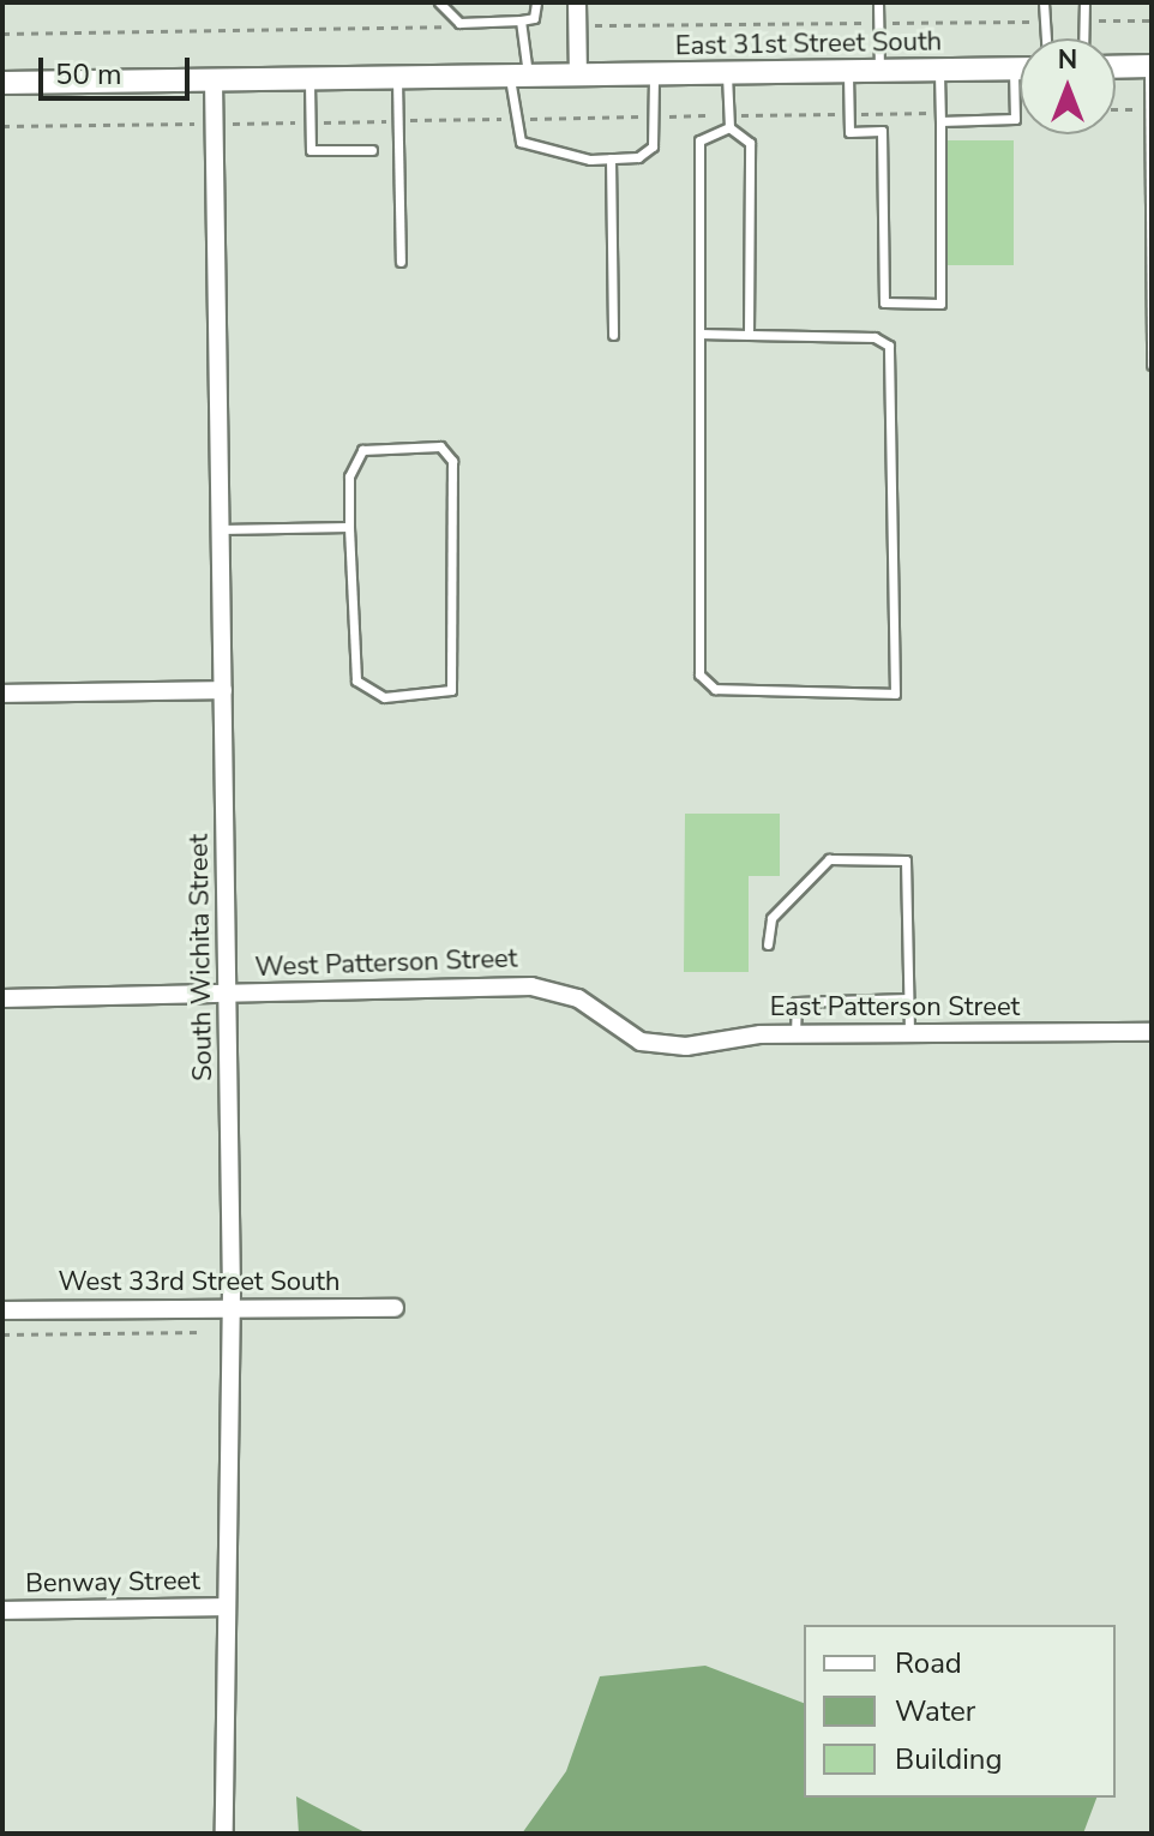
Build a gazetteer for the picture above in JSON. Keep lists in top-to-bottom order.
{
  "streets": {
    "street": [
      "East 31st Street South",
      "South Wichita Street",
      "West Patterson Street",
      "East Patterson Street",
      "West 33rd Street South",
      "Benway Street"
    ]
  },
  "crossings": [
    ["East 31st Street South", "South Wichita Street"],
    ["South Wichita Street", "West Patterson Street"],
    ["South Wichita Street", "West 33rd Street South"],
    ["South Wichita Street", "Benway Street"],
    ["West Patterson Street", "East Patterson Street"]
  ],
  "legend": ["Road", "Water", "Building"],
  "scale_bar": "50 m",
  "north": "top"
}
